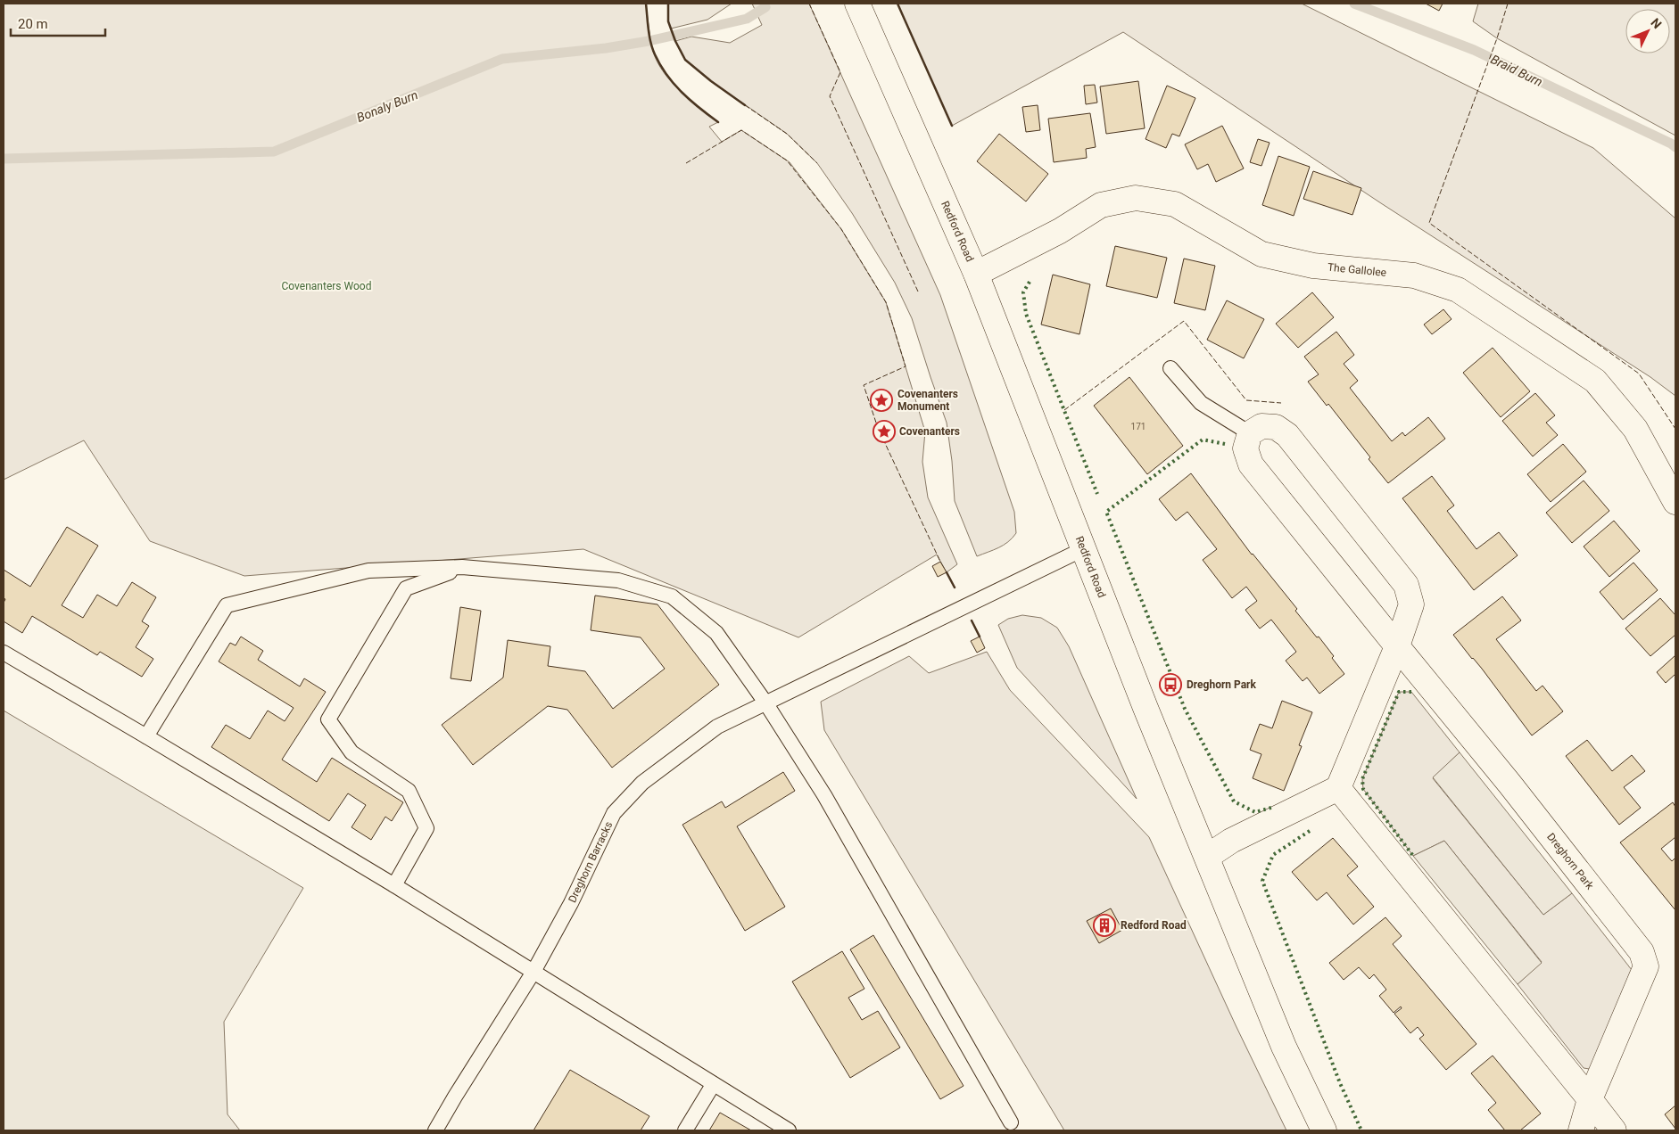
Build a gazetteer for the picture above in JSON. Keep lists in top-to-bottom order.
{
  "streets": {
    "street": ["Redford Road", "The Gallolee", "Dreghorn Park"],
    "lane": ["Dreghorn Barracks"]
  },
  "crossings": [
    ["Redford Road", "The Gallolee"],
    ["Redford Road", "Dreghorn Barracks"]
  ],
  "water": ["Braid Burn", "Bonaly Burn"],
  "parks": ["Covenanters Wood"],
  "places": {
    "place": ["Covenanters Monument", "Covenanters"],
    "bus stop": ["Dreghorn Park"],
    "building": ["Redford Road"]
  },
  "house_numbers": ["171"],
  "scale_bar": "20 m",
  "north": "top right"
}
